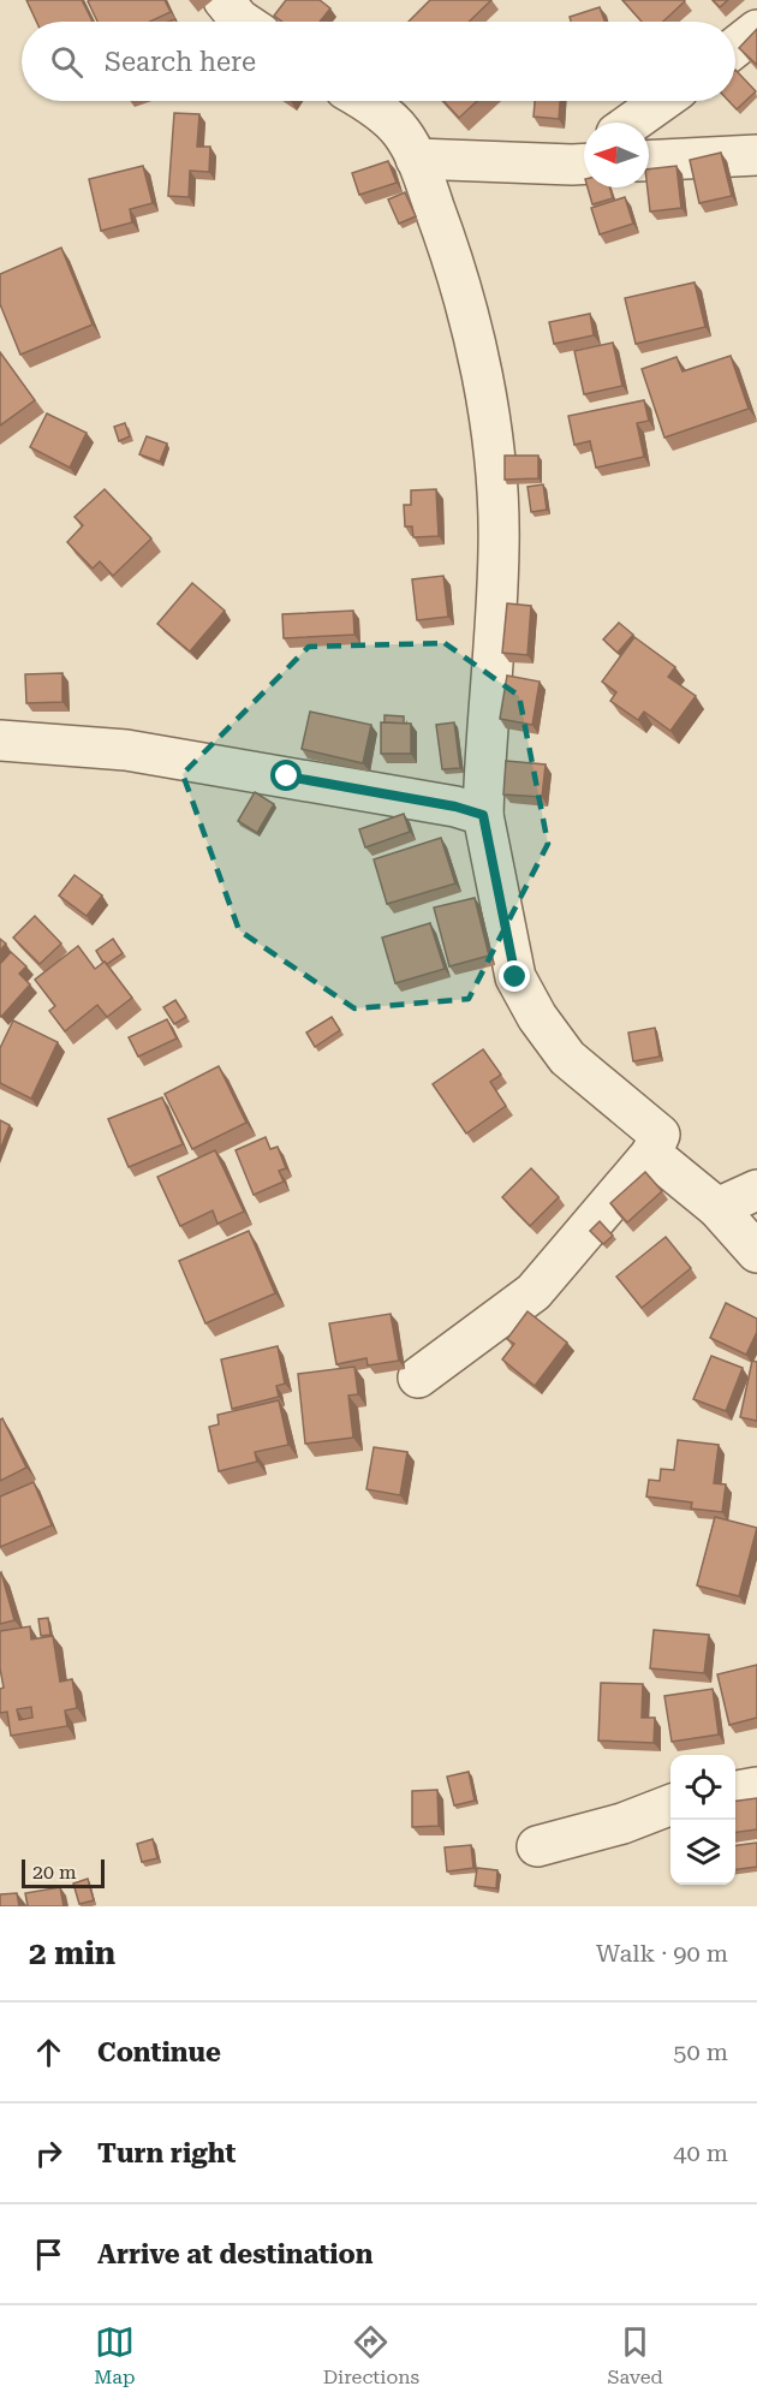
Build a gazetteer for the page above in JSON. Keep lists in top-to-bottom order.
{
  "scale_bar": "20 m",
  "north": "left",
  "page": {
    "search": "Search here",
    "scale": "20 m",
    "heading": ["2 min", "Walk · 90 m"],
    "list": [
      ["Continue", "50 m"],
      ["Turn right", "40 m"],
      "Arrive at destination"
    ],
    "nav": ["Map", "Directions", "Saved"]
  }
}
